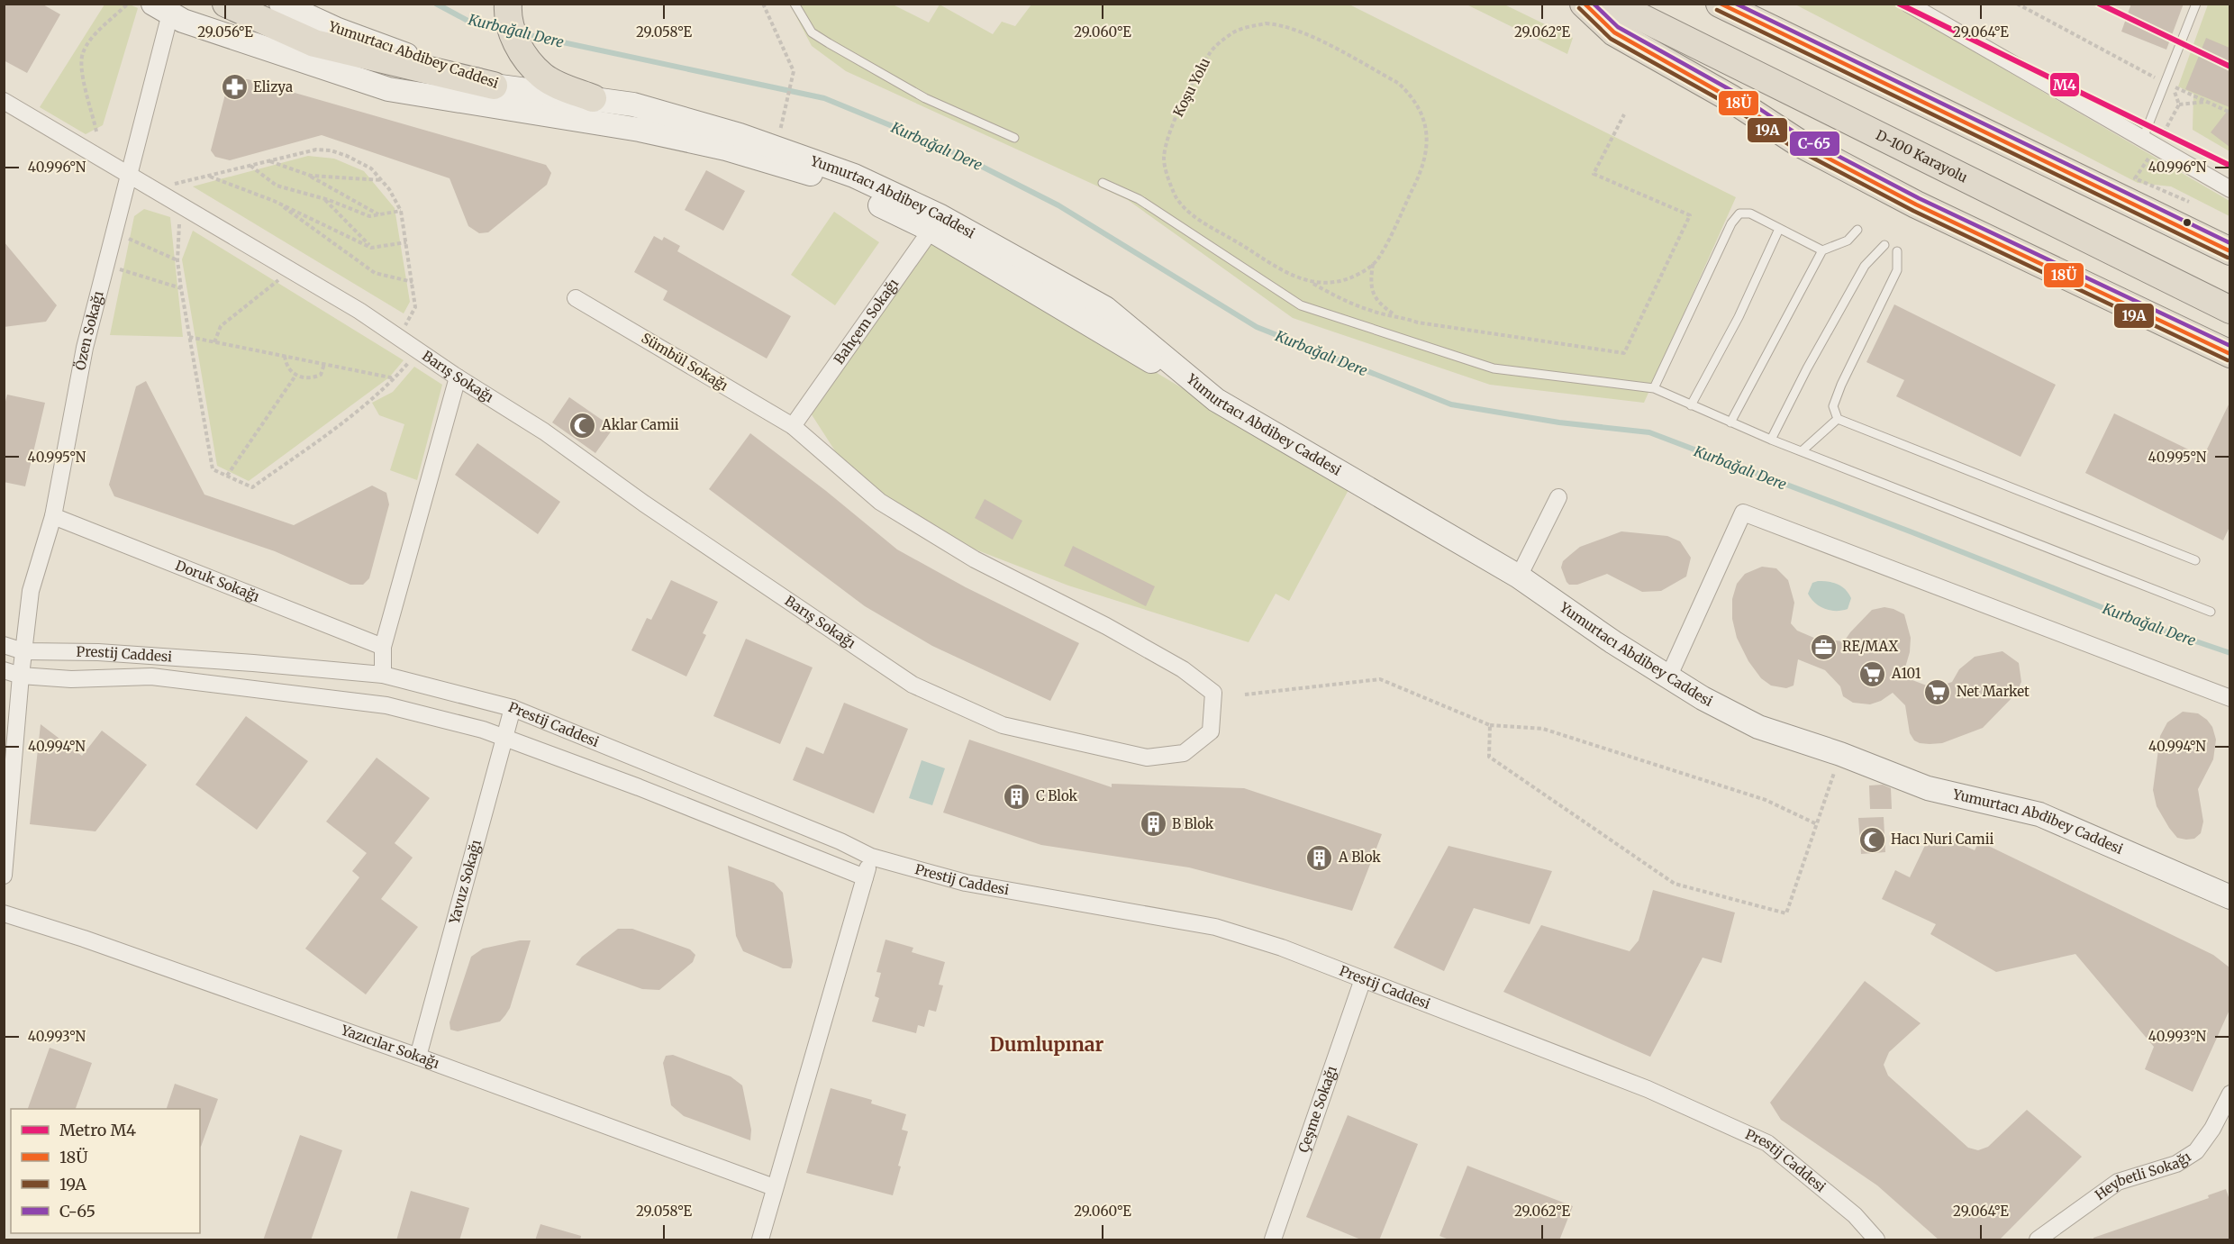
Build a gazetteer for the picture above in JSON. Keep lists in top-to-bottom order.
{
  "streets": {
    "highway": ["D-100 Karayolu"],
    "main road": ["Yumurtacı Abdibey Caddesi"],
    "street": [
      "Bahçem Sokağı",
      "Özen Sokağı",
      "Sümbül Sokağı",
      "Barış Sokağı",
      "Doruk Sokağı",
      "Prestij Caddesi",
      "Yavuz Sokağı",
      "Yazıcılar Sokağı",
      "Çeşme Sokağı",
      "Heybetli Sokağı"
    ],
    "path": ["Koşu Yolu"]
  },
  "crossings": [
    ["Yumurtacı Abdibey Caddesi", "Bahçem Sokağı"],
    ["Bahçem Sokağı", "Sümbül Sokağı"],
    ["Bahçem Sokağı", "Barış Sokağı"],
    ["Özen Sokağı", "Barış Sokağı"],
    ["Özen Sokağı", "Doruk Sokağı"],
    ["Özen Sokağı", "Prestij Caddesi"],
    ["Sümbül Sokağı", "Barış Sokağı"],
    ["Prestij Caddesi", "Yavuz Sokağı"],
    ["Prestij Caddesi", "Çeşme Sokağı"],
    ["Yavuz Sokağı", "Yazıcılar Sokağı"]
  ],
  "districts": ["Dumlupınar"],
  "water": ["Kurbağalı Dere"],
  "places": {
    "pharmacy": ["Elizya"],
    "mosque": ["Aklar Camii", "Hacı Nuri Camii"],
    "office": ["RE/MAX"],
    "supermarket": ["A101", "Net Market"],
    "building": ["C Blok", "B Blok", "A Blok"]
  },
  "lines": [
    "metro line M4",
    "transit line 18Ü",
    "transit line C-65",
    "transit line 19A"
  ],
  "legend": [
    "Metro M4",
    "18Ü",
    "19A",
    "C-65"
  ],
  "coordinates": [
    "29.056°E",
    "29.058°E",
    "29.060°E",
    "29.062°E",
    "29.064°E",
    "40.996°N",
    "40.995°N",
    "40.994°N",
    "40.993°N"
  ]
}
